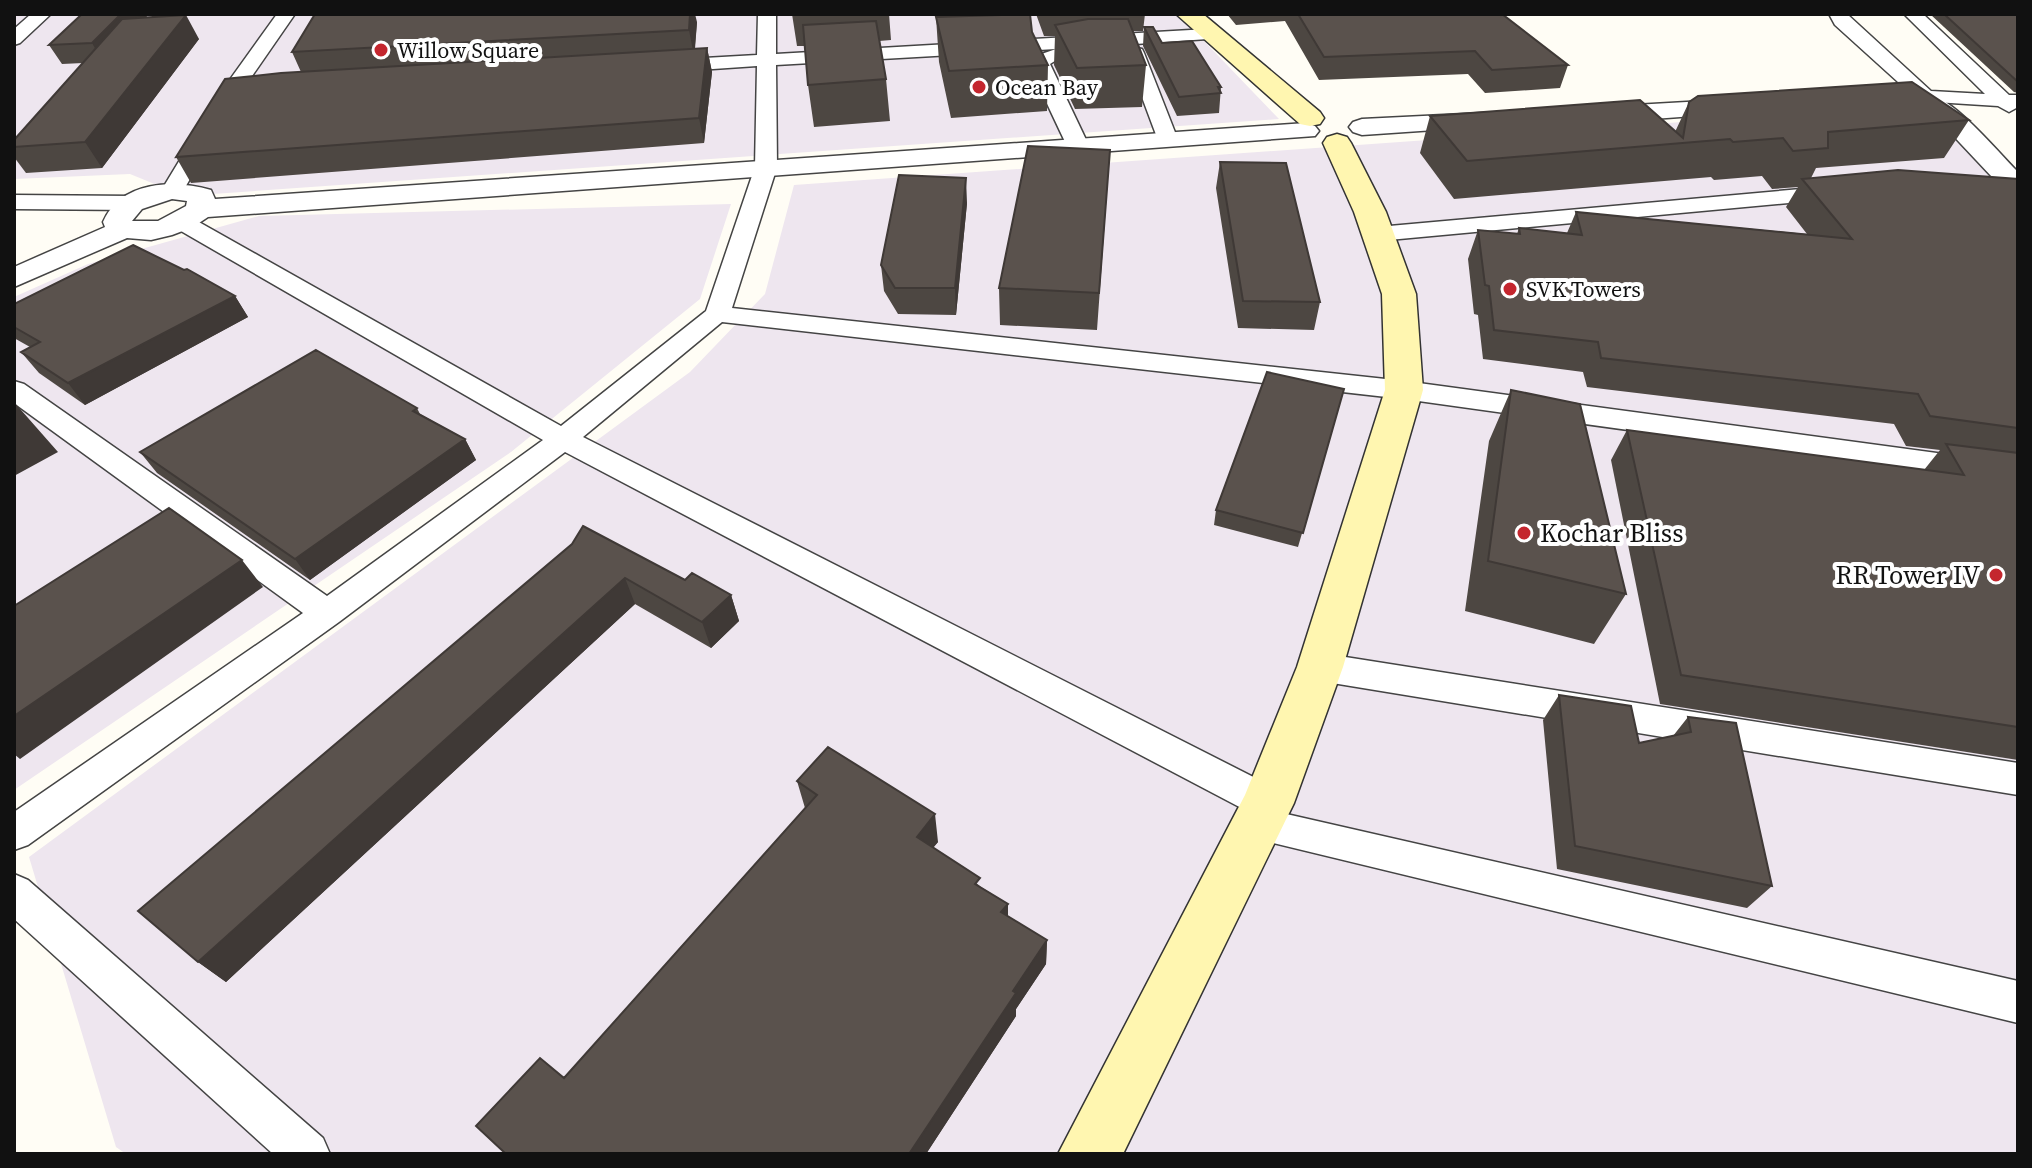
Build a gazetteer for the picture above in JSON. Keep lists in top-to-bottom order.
{
  "places": [
    "Willow Square",
    "Ocean Bay",
    "SVK Towers",
    "Kochar Bliss",
    "RR Tower IV"
  ]
}
